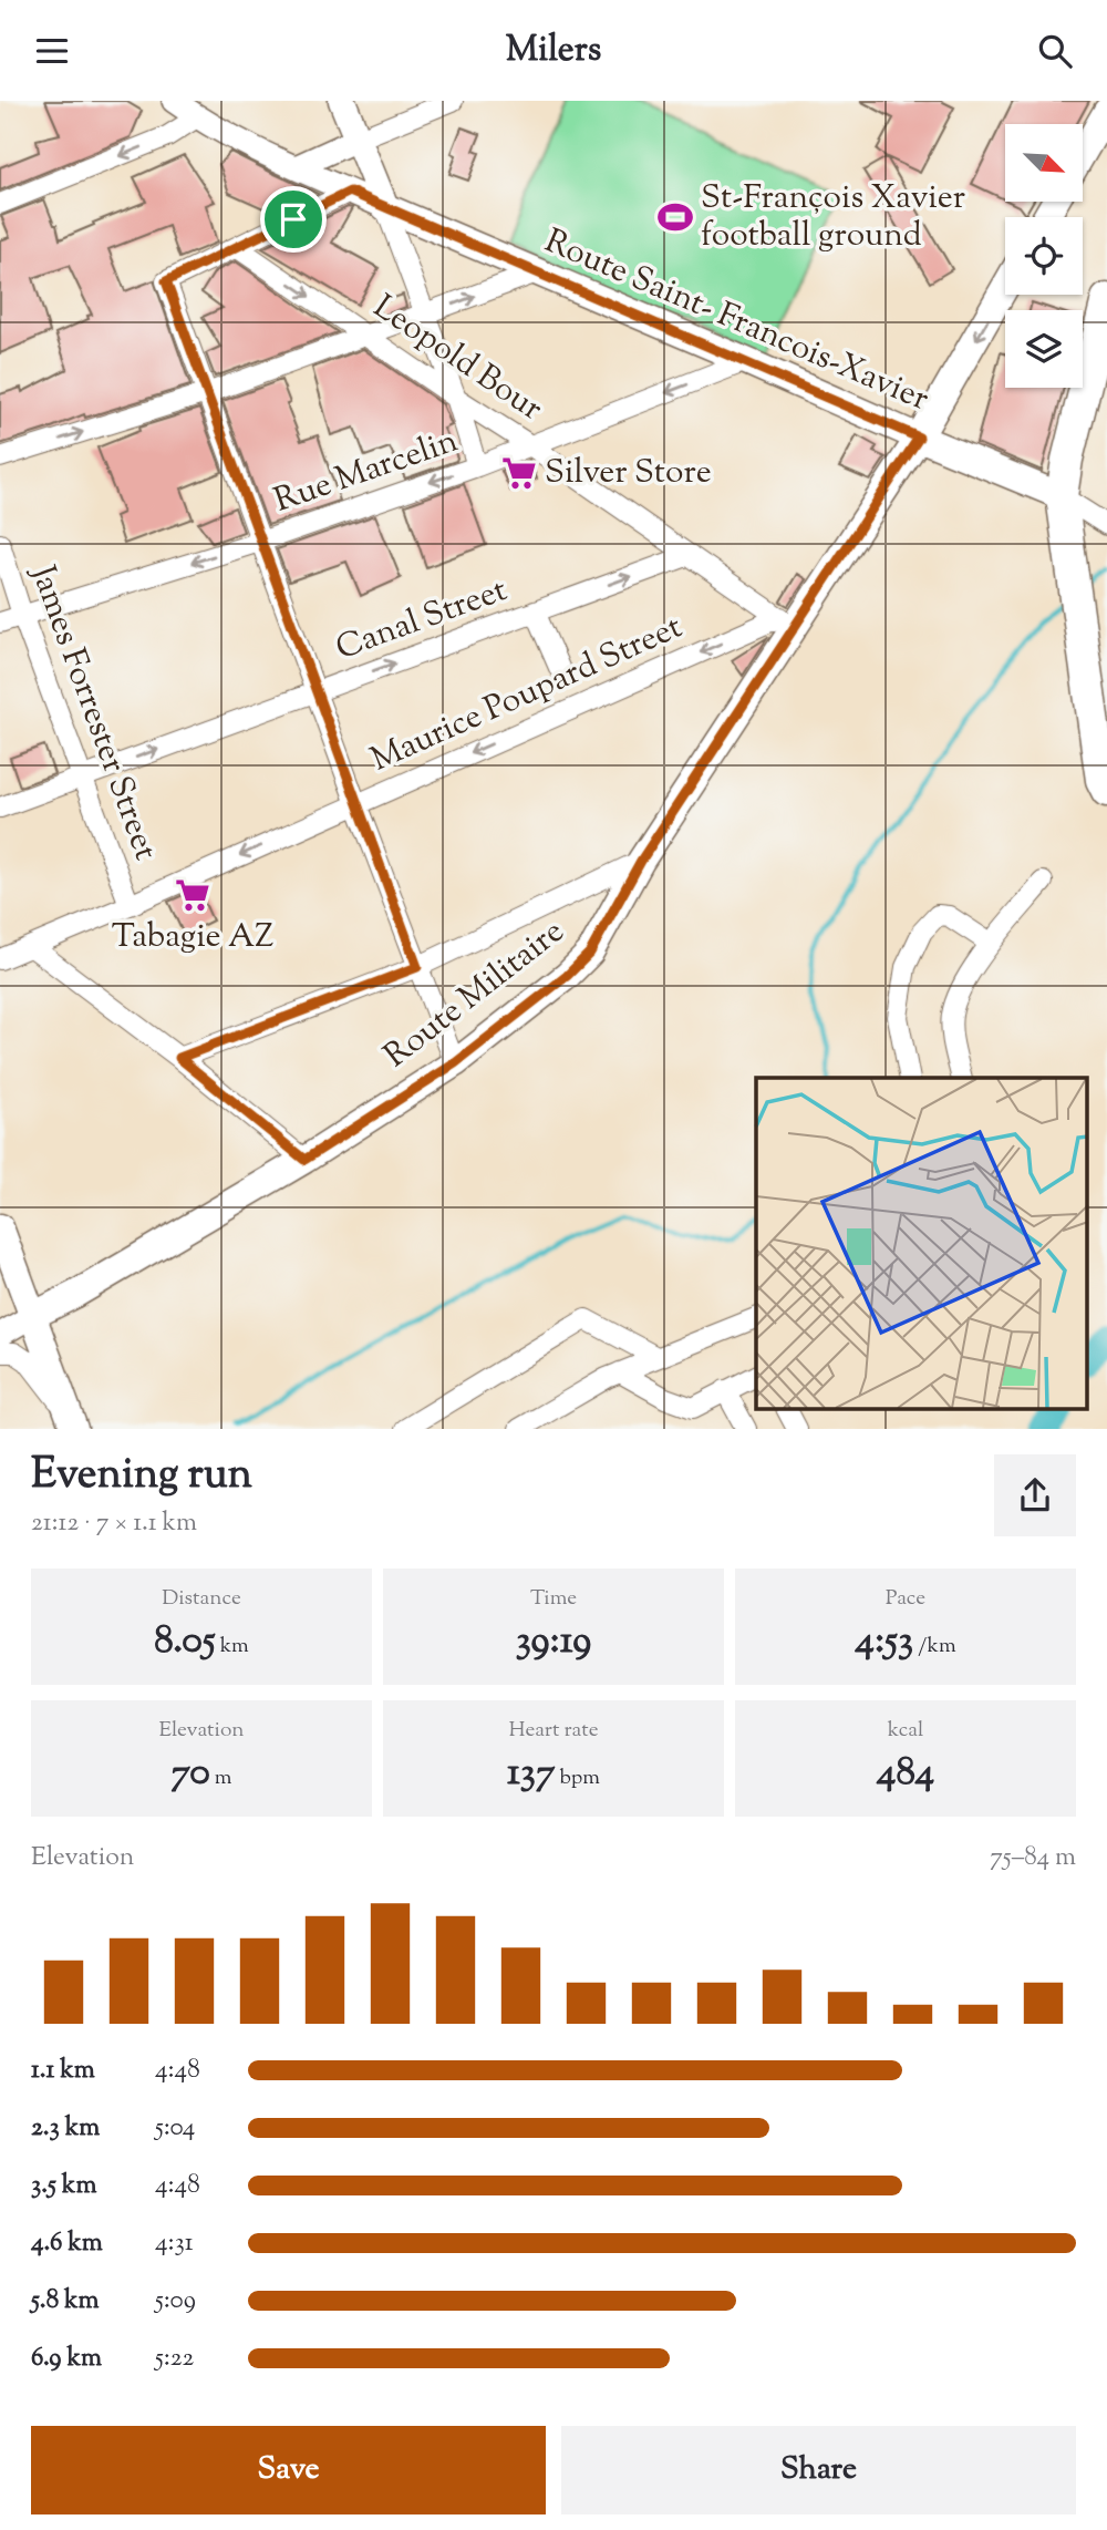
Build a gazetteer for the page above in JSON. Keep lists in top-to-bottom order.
{
  "streets": {
    "main road": ["Route Saint- Francois-Xavier", "Route Militaire"],
    "street": [
      "Leopold Bour",
      "Rue Marcelin",
      "Canal Street",
      "Maurice Poupard Street",
      "James Forrester Street"
    ]
  },
  "crossings": [
    ["Route Saint- Francois-Xavier", "Rue Marcelin"],
    ["Route Saint- Francois-Xavier", "Route Militaire"],
    ["Leopold Bour", "Rue Marcelin"],
    ["Leopold Bour", "Canal Street"],
    ["Leopold Bour", "Maurice Poupard Street"],
    ["Leopold Bour", "Route Militaire"],
    ["Rue Marcelin", "James Forrester Street"],
    ["Canal Street", "James Forrester Street"],
    ["Maurice Poupard Street", "James Forrester Street"],
    ["Maurice Poupard Street", "Route Militaire"]
  ],
  "one_way": ["Canal Street"],
  "places": {
    "sports": ["St-François Xavier football ground"],
    "supermarket": ["Silver Store", "Tabagie AZ"]
  },
  "north": "bottom right",
  "page": {
    "header": "Milers",
    "heading": ["Evening run", "21:12 · 7 × 1.1 km"],
    "stats": [
      ["Distance", "8.05 km"],
      ["Time", "39:19"],
      ["Pace", "4:53 /km"],
      ["Elevation", "70 m"],
      ["Heart rate", "137 bpm"],
      ["kcal", "484"]
    ],
    "chart": ["Elevation", "75–84 m"],
    "list": [
      {
        "name": "1.1 km",
        "note": "4:48"
      },
      {
        "name": "2.3 km",
        "note": "5:04"
      },
      {
        "name": "3.5 km",
        "note": "4:48"
      },
      {
        "name": "4.6 km",
        "note": "4:31"
      },
      {
        "name": "5.8 km",
        "note": "5:09"
      },
      {
        "name": "6.9 km",
        "note": "5:22"
      }
    ],
    "buttons": ["Save", "Share"]
  }
}
